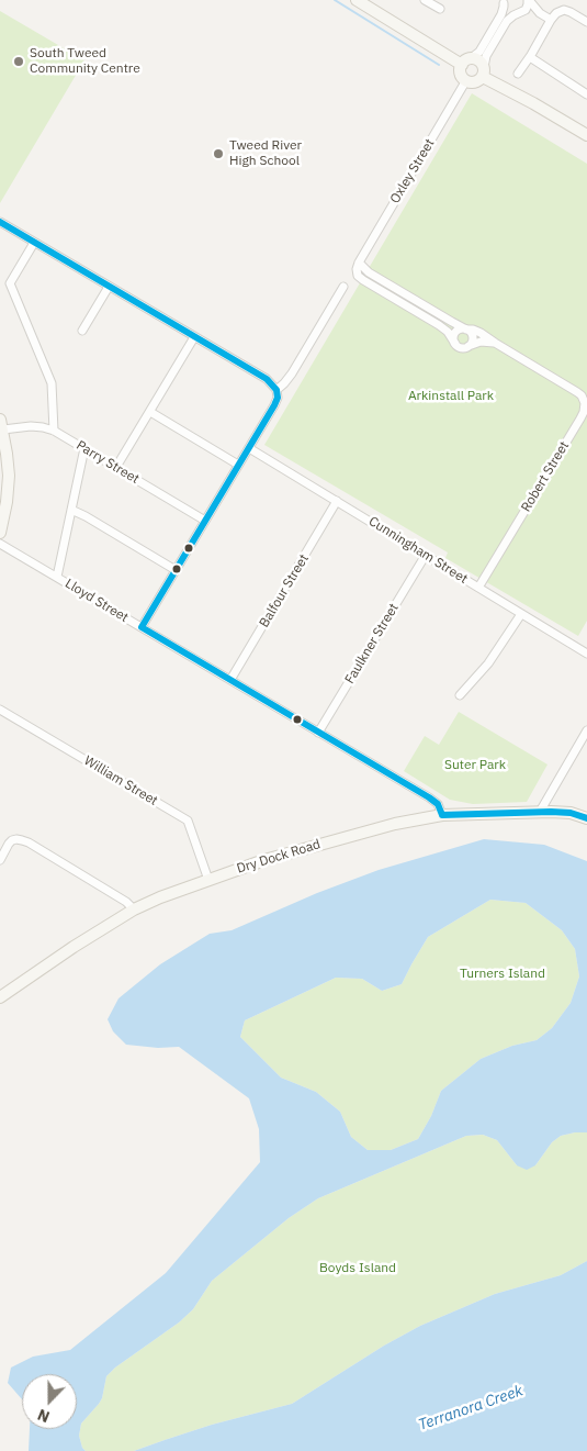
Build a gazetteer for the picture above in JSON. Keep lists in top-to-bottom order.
{
  "streets": {
    "street": [
      "Oxley Street",
      "Parry Street",
      "Robert Street",
      "Cunningham Street",
      "Balfour Street",
      "Lloyd Street",
      "Faulkner Street",
      "William Street",
      "Dry Dock Road"
    ]
  },
  "crossings": [
    ["Oxley Street", "Robert Street"],
    ["Robert Street", "Cunningham Street"],
    ["Cunningham Street", "Balfour Street"],
    ["Cunningham Street", "Faulkner Street"],
    ["Balfour Street", "Lloyd Street"],
    ["Lloyd Street", "Faulkner Street"],
    ["Lloyd Street", "Dry Dock Road"],
    ["William Street", "Dry Dock Road"]
  ],
  "water": ["Terranora Creek"],
  "parks": [
    "Arkinstall Park",
    "Suter Park",
    "Turners Island",
    "Boyds Island"
  ],
  "places": ["South Tweed Community Centre", "Tweed River High School"],
  "north": "bottom"
}
